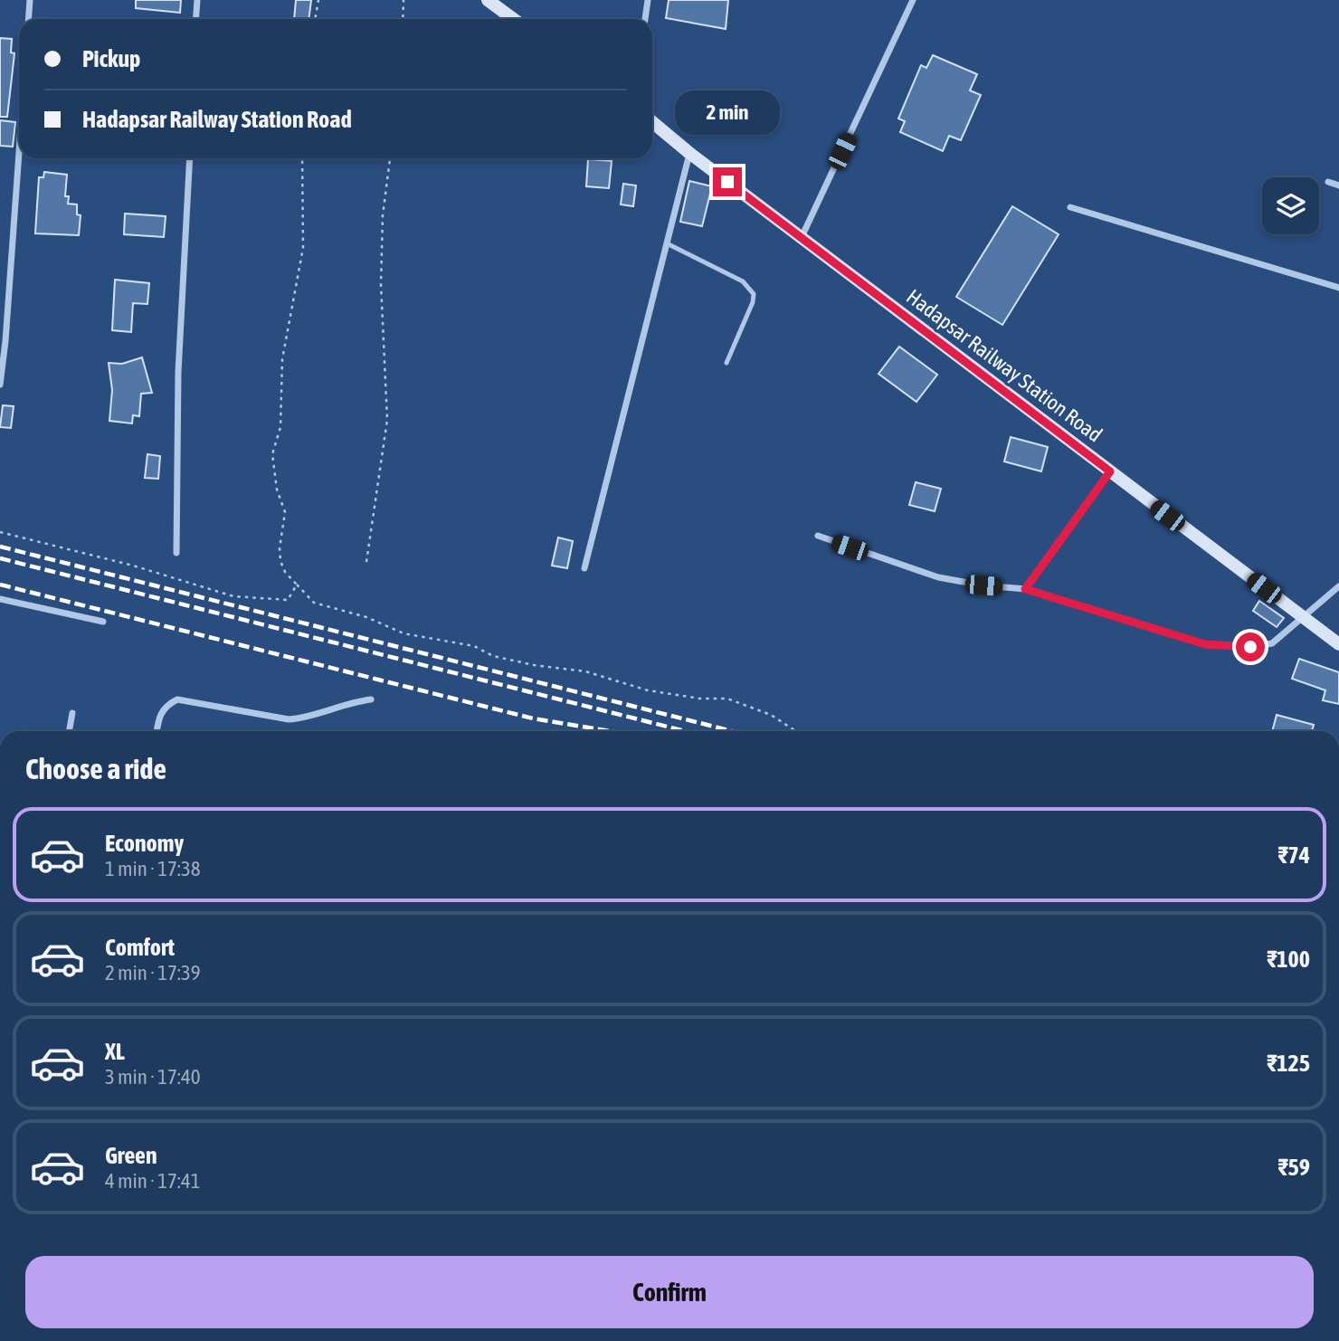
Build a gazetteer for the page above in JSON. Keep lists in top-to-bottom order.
{
  "streets": {
    "street": ["Hadapsar Railway Station Road"]
  },
  "page": {
    "banner": ["Pickup", "Hadapsar Railway Station Road"],
    "bubble": "2 min",
    "heading": "Choose a ride",
    "list": [
      {
        "name": "Economy",
        "note": "1 min · 17:38",
        "value": "₹74"
      },
      {
        "name": "Comfort",
        "note": "2 min · 17:39",
        "value": "₹100"
      },
      {
        "name": "XL",
        "note": "3 min · 17:40",
        "value": "₹125"
      },
      {
        "name": "Green",
        "note": "4 min · 17:41",
        "value": "₹59"
      }
    ],
    "buttons": "Confirm"
  }
}
